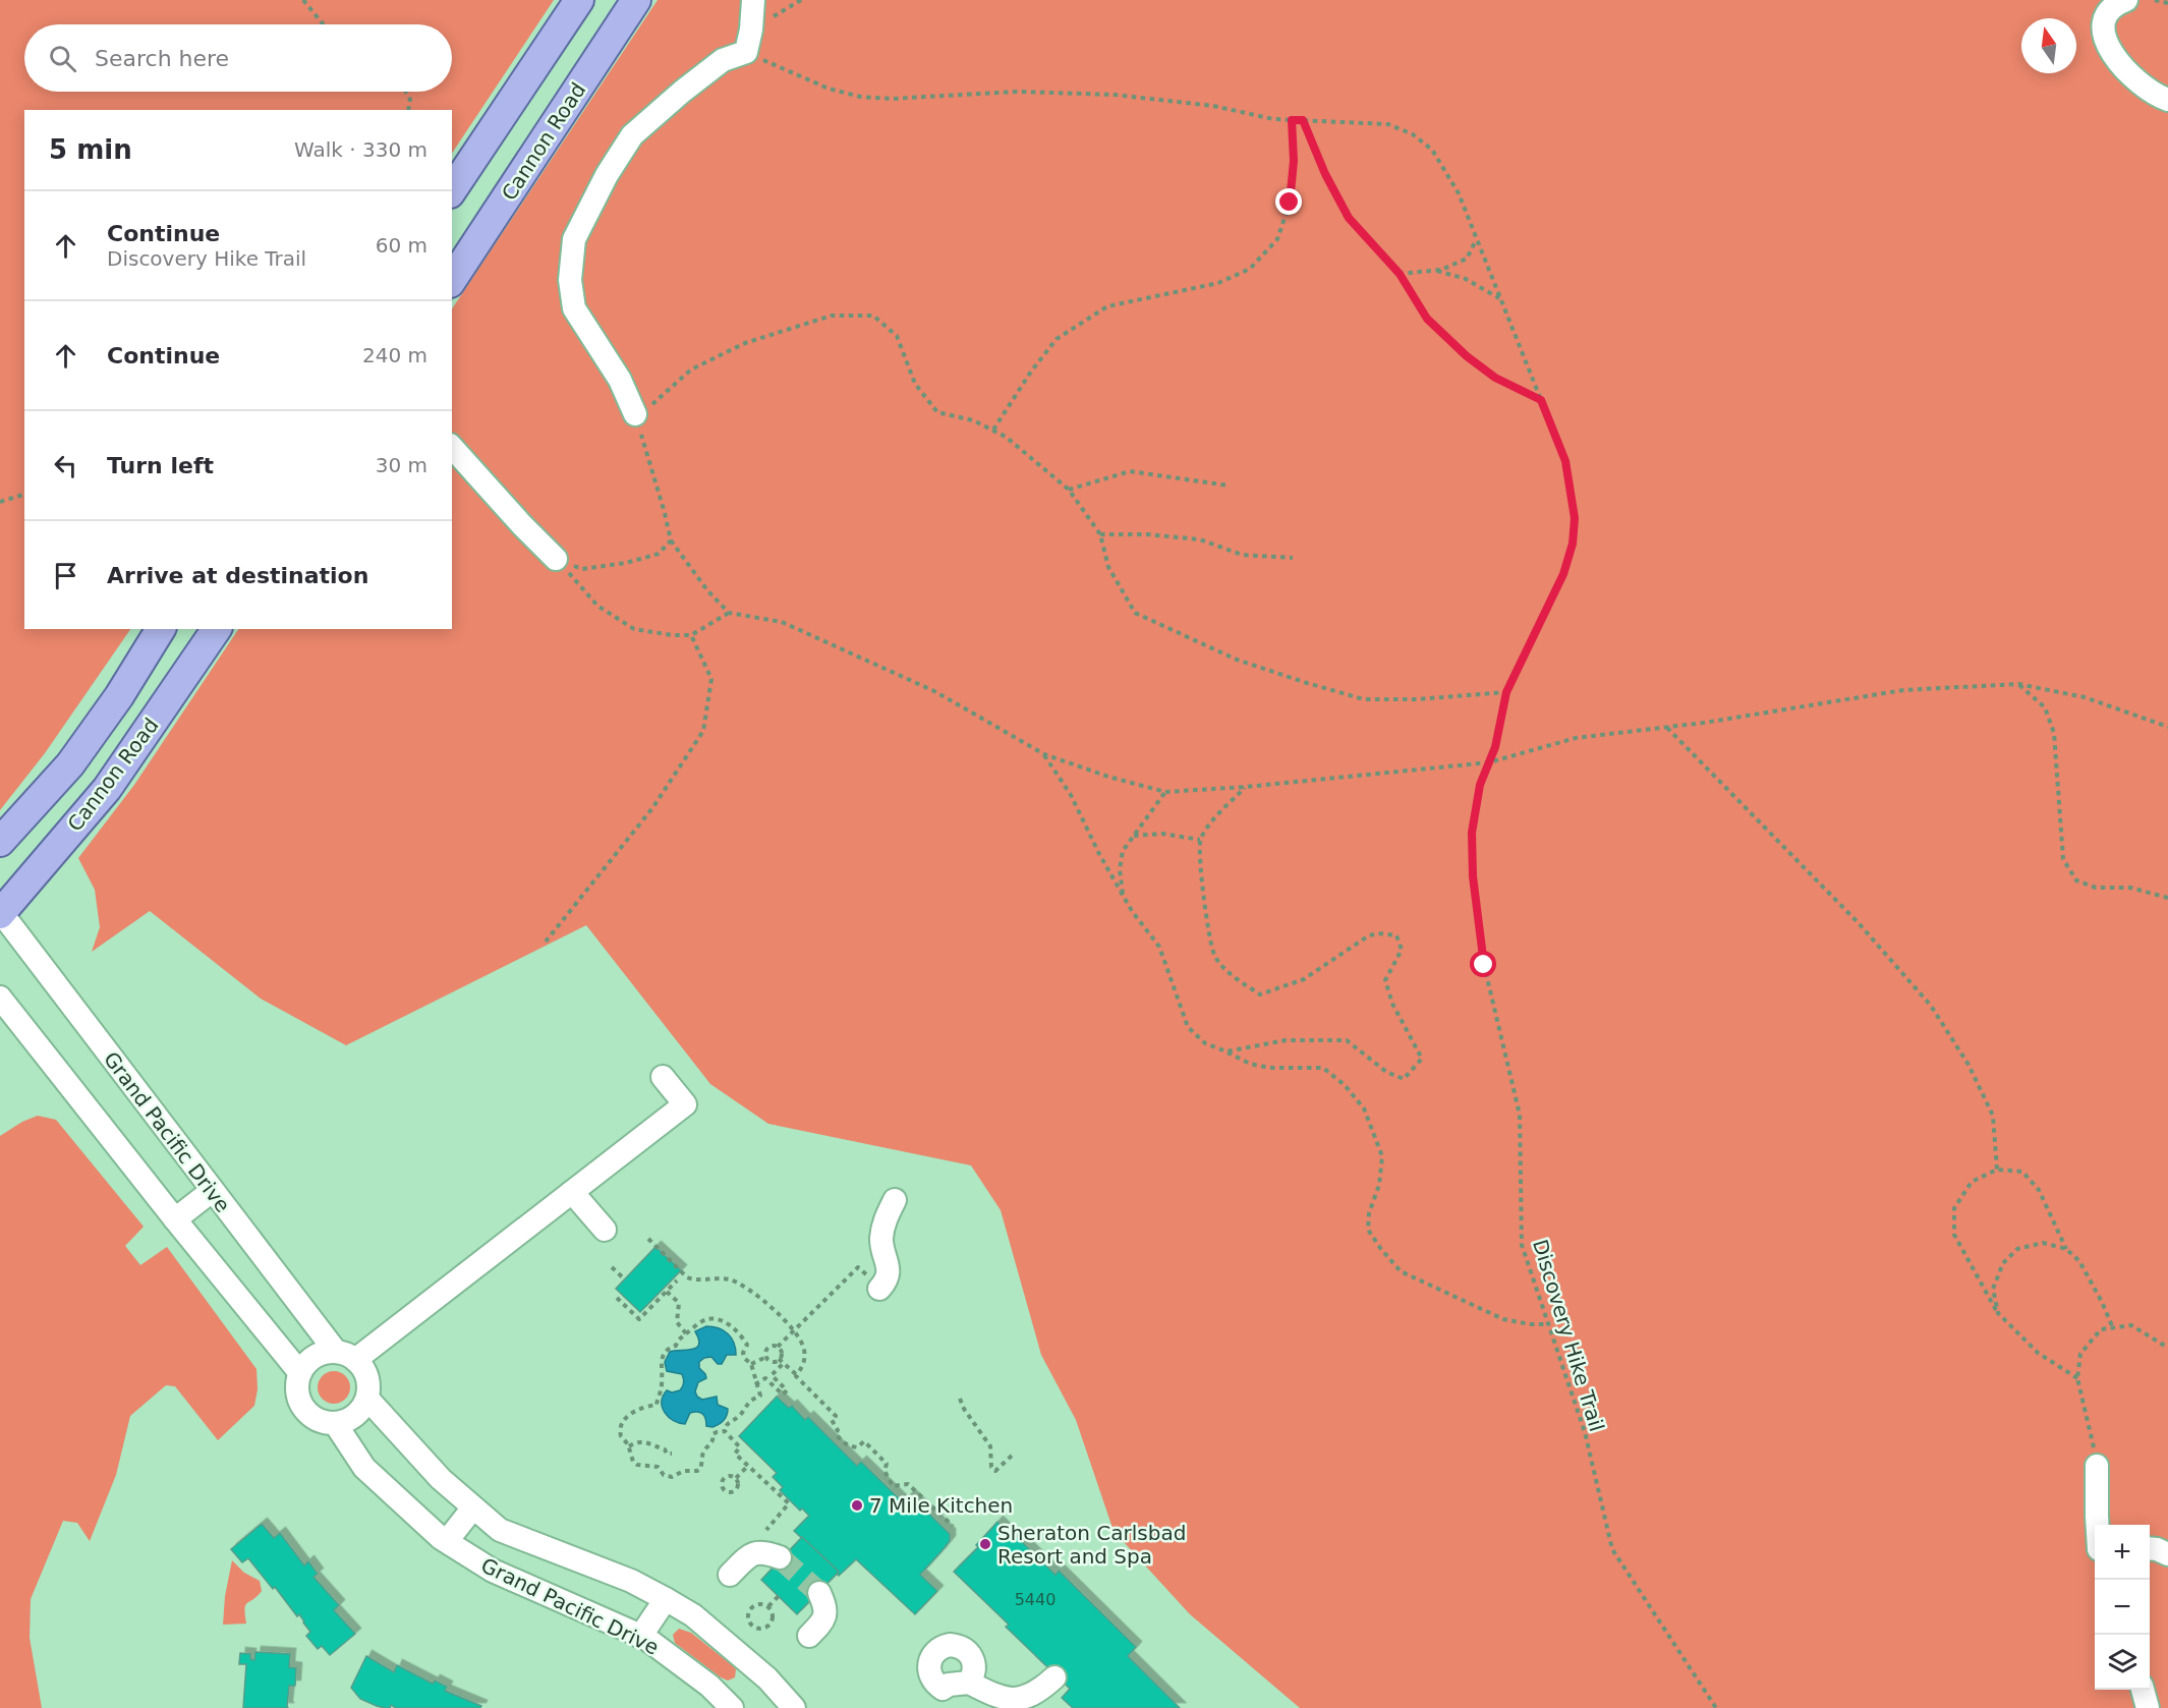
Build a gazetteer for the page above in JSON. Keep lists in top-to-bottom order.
{
  "streets": {
    "main road": ["Cannon Road"],
    "street": ["Grand Pacific Drive"],
    "path": ["Discovery Hike Trail"]
  },
  "crossings": [
    ["Cannon Road", "Grand Pacific Drive"]
  ],
  "places": ["7 Mile Kitchen", "Sheraton Carlsbad Resort and Spa"],
  "house_numbers": ["5440"],
  "north": "top",
  "page": {
    "search": "Search here",
    "heading": ["5 min", "Walk · 330 m"],
    "list": [
      ["Continue", "Discovery Hike Trail", "60 m"],
      ["Continue", "240 m"],
      ["Turn left", "30 m"],
      "Arrive at destination"
    ],
    "map_buttons": ["+", "−"]
  }
}
